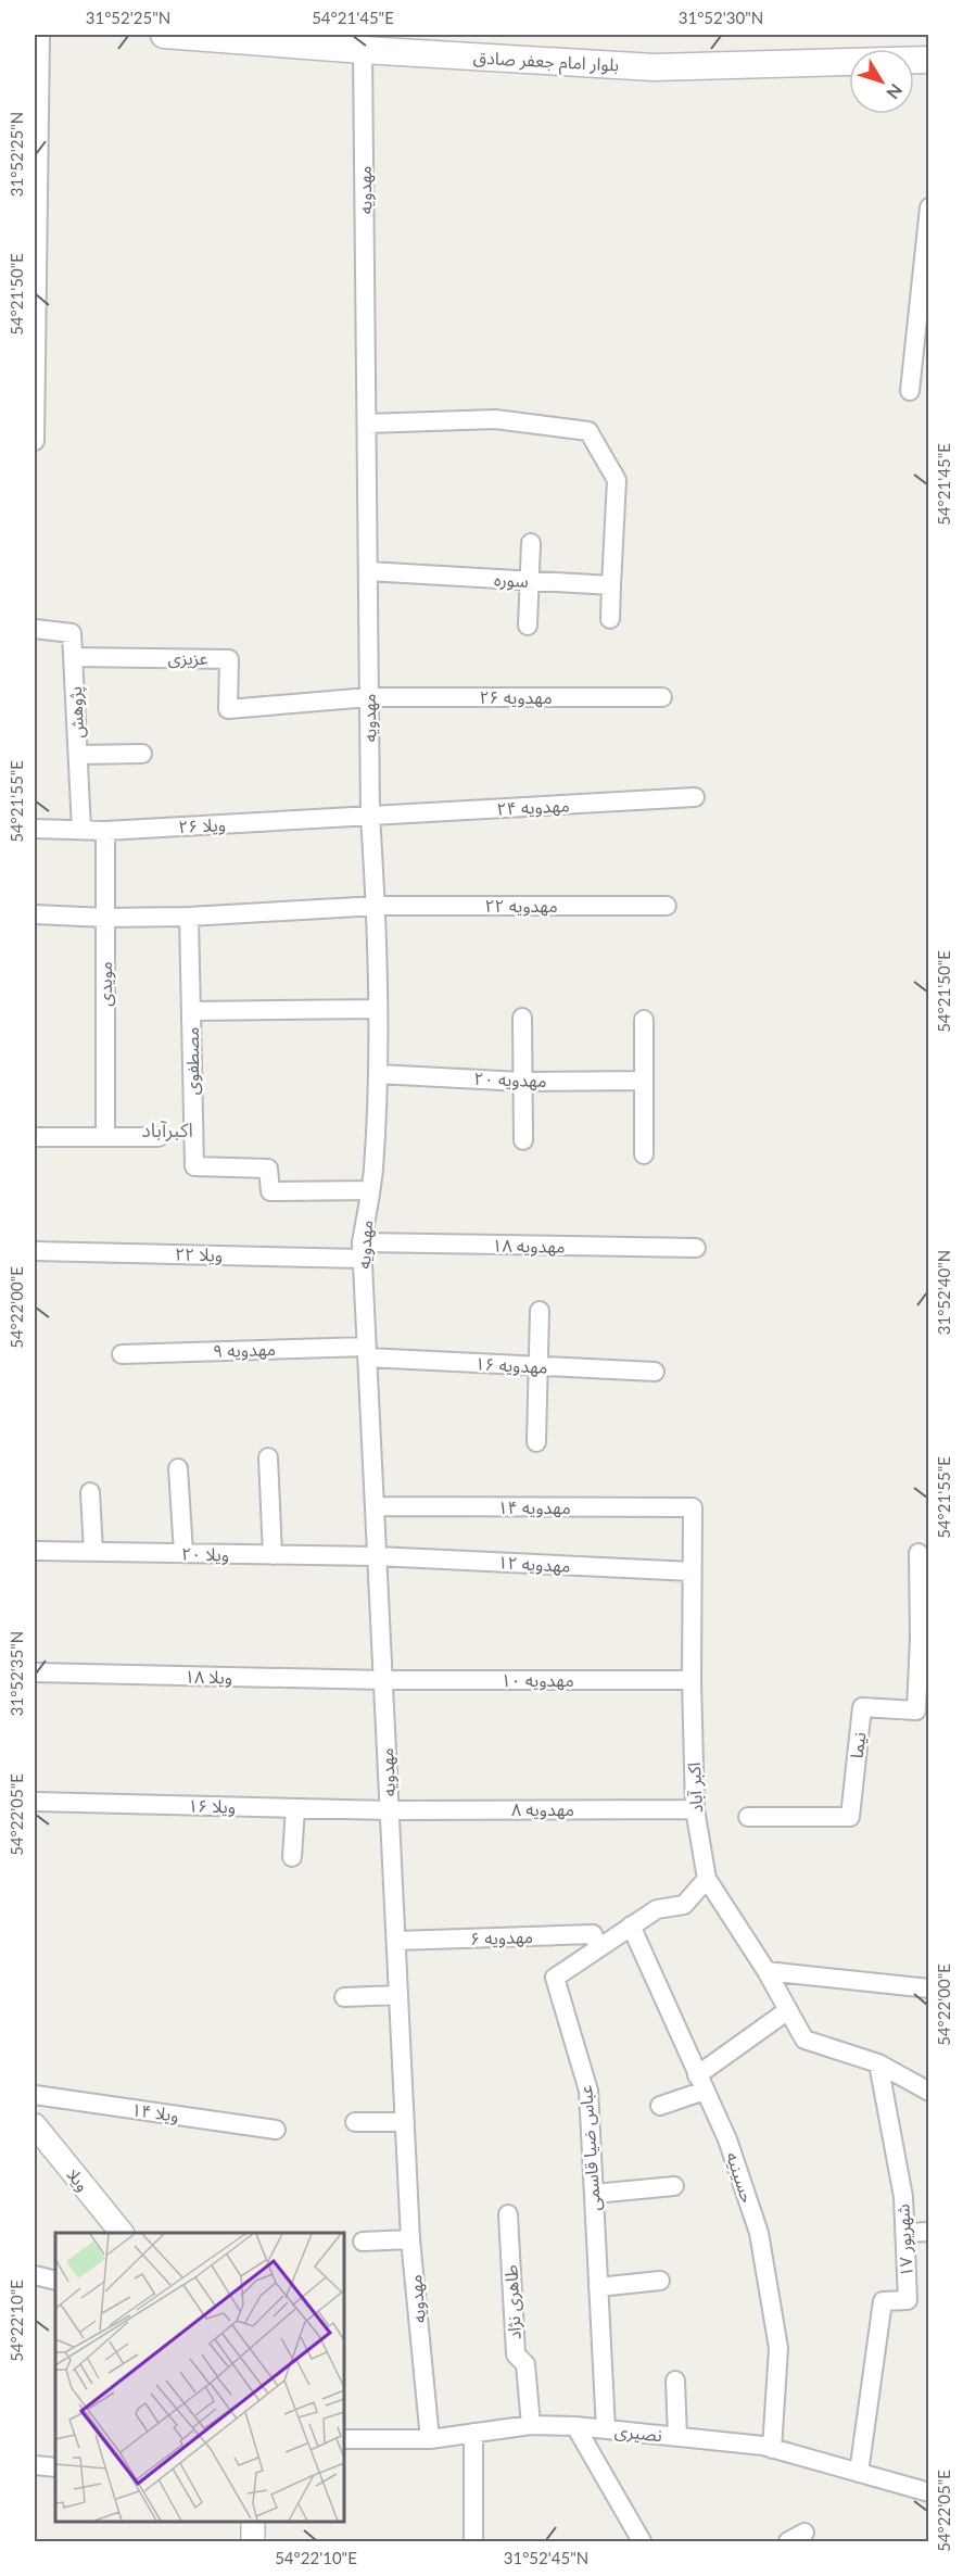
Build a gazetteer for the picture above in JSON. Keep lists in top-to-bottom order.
{
  "streets": {
    "main road": ["بلوار امام جعفر صادق"],
    "street": [
      "مهدویه",
      "سوره",
      "عزیزی",
      "مهدویه ۲۶",
      "پژوهش",
      "مهدویه ۲۴",
      "ویلا ۲۶",
      "مهدویه ۲۲",
      "مویدی",
      "مصطفوی",
      "مهدویه ۲۰",
      "مهدویه ۱۸",
      "ویلا ۲۲",
      "مهدویه ۹",
      "مهدویه ۱۶",
      "مهدویه ۱۴",
      "ویلا ۲۰",
      "مهدویه ۱۲",
      "ویلا ۱۸",
      "مهدویه ۱۰",
      "نیما",
      "اکبر آباد",
      "ویلا ۱۶",
      "مهدویه ۸",
      "مهدویه ۶",
      "ویلا ۱۴",
      "عباس ضیا قاسمی",
      "حسینیه",
      "ویلا",
      "۱۷ شهریور",
      "طاهری نژاد",
      "نصیری"
    ]
  },
  "crossings": [
    ["بلوار امام جعفر صادق", "مهدویه"],
    ["مهدویه", "سوره"],
    ["مهدویه", "عزیزی"],
    ["مهدویه", "مهدویه ۲۶"],
    ["مهدویه", "مهدویه ۲۴"],
    ["مهدویه", "ویلا ۲۶"],
    ["مهدویه", "مهدویه ۲۲"],
    ["مهدویه", "مصطفوی"],
    ["مهدویه", "مهدویه ۲۰"],
    ["مهدویه", "مهدویه ۱۸"],
    ["مهدویه", "ویلا ۲۲"],
    ["مهدویه", "مهدویه ۹"],
    ["مهدویه", "مهدویه ۱۶"],
    ["مهدویه", "مهدویه ۱۴"],
    ["مهدویه", "ویلا ۲۰"],
    ["مهدویه", "مهدویه ۱۲"],
    ["مهدویه", "ویلا ۱۸"],
    ["مهدویه", "مهدویه ۱۰"],
    ["مهدویه", "ویلا ۱۶"],
    ["مهدویه", "مهدویه ۸"],
    ["مهدویه", "مهدویه ۶"],
    ["مهدویه", "نصیری"],
    ["عزیزی", "مهدویه ۲۶"],
    ["عزیزی", "پژوهش"],
    ["پژوهش", "ویلا ۲۶"],
    ["مهدویه ۲۴", "ویلا ۲۶"],
    ["ویلا ۲۶", "مویدی"],
    ["مهدویه ۱۸", "ویلا ۲۲"],
    ["مهدویه ۹", "مهدویه ۱۶"],
    ["مهدویه ۱۴", "اکبر آباد"],
    ["ویلا ۲۰", "مهدویه ۱۲"],
    ["مهدویه ۱۲", "اکبر آباد"],
    ["ویلا ۱۸", "مهدویه ۱۰"],
    ["مهدویه ۱۰", "اکبر آباد"],
    ["اکبر آباد", "مهدویه ۸"],
    ["اکبر آباد", "عباس ضیا قاسمی"],
    ["اکبر آباد", "۱۷ شهریور"],
    ["ویلا ۱۶", "مهدویه ۸"],
    ["مهدویه ۶", "عباس ضیا قاسمی"],
    ["عباس ضیا قاسمی", "حسینیه"],
    ["عباس ضیا قاسمی", "نصیری"],
    ["حسینیه", "نصیری"],
    ["۱۷ شهریور", "نصیری"],
    ["طاهری نژاد", "نصیری"]
  ],
  "districts": ["اکبرآباد"],
  "north": "bottom right",
  "coordinates": [
    "31°52'25\"N",
    "54°21'45\"E",
    "31°52'30\"N",
    "54°21'50\"E",
    "54°21'55\"E",
    "31°52'40\"N",
    "54°22'00\"E",
    "31°52'35\"N",
    "54°22'05\"E",
    "54°22'10\"E",
    "31°52'45\"N"
  ]
}
